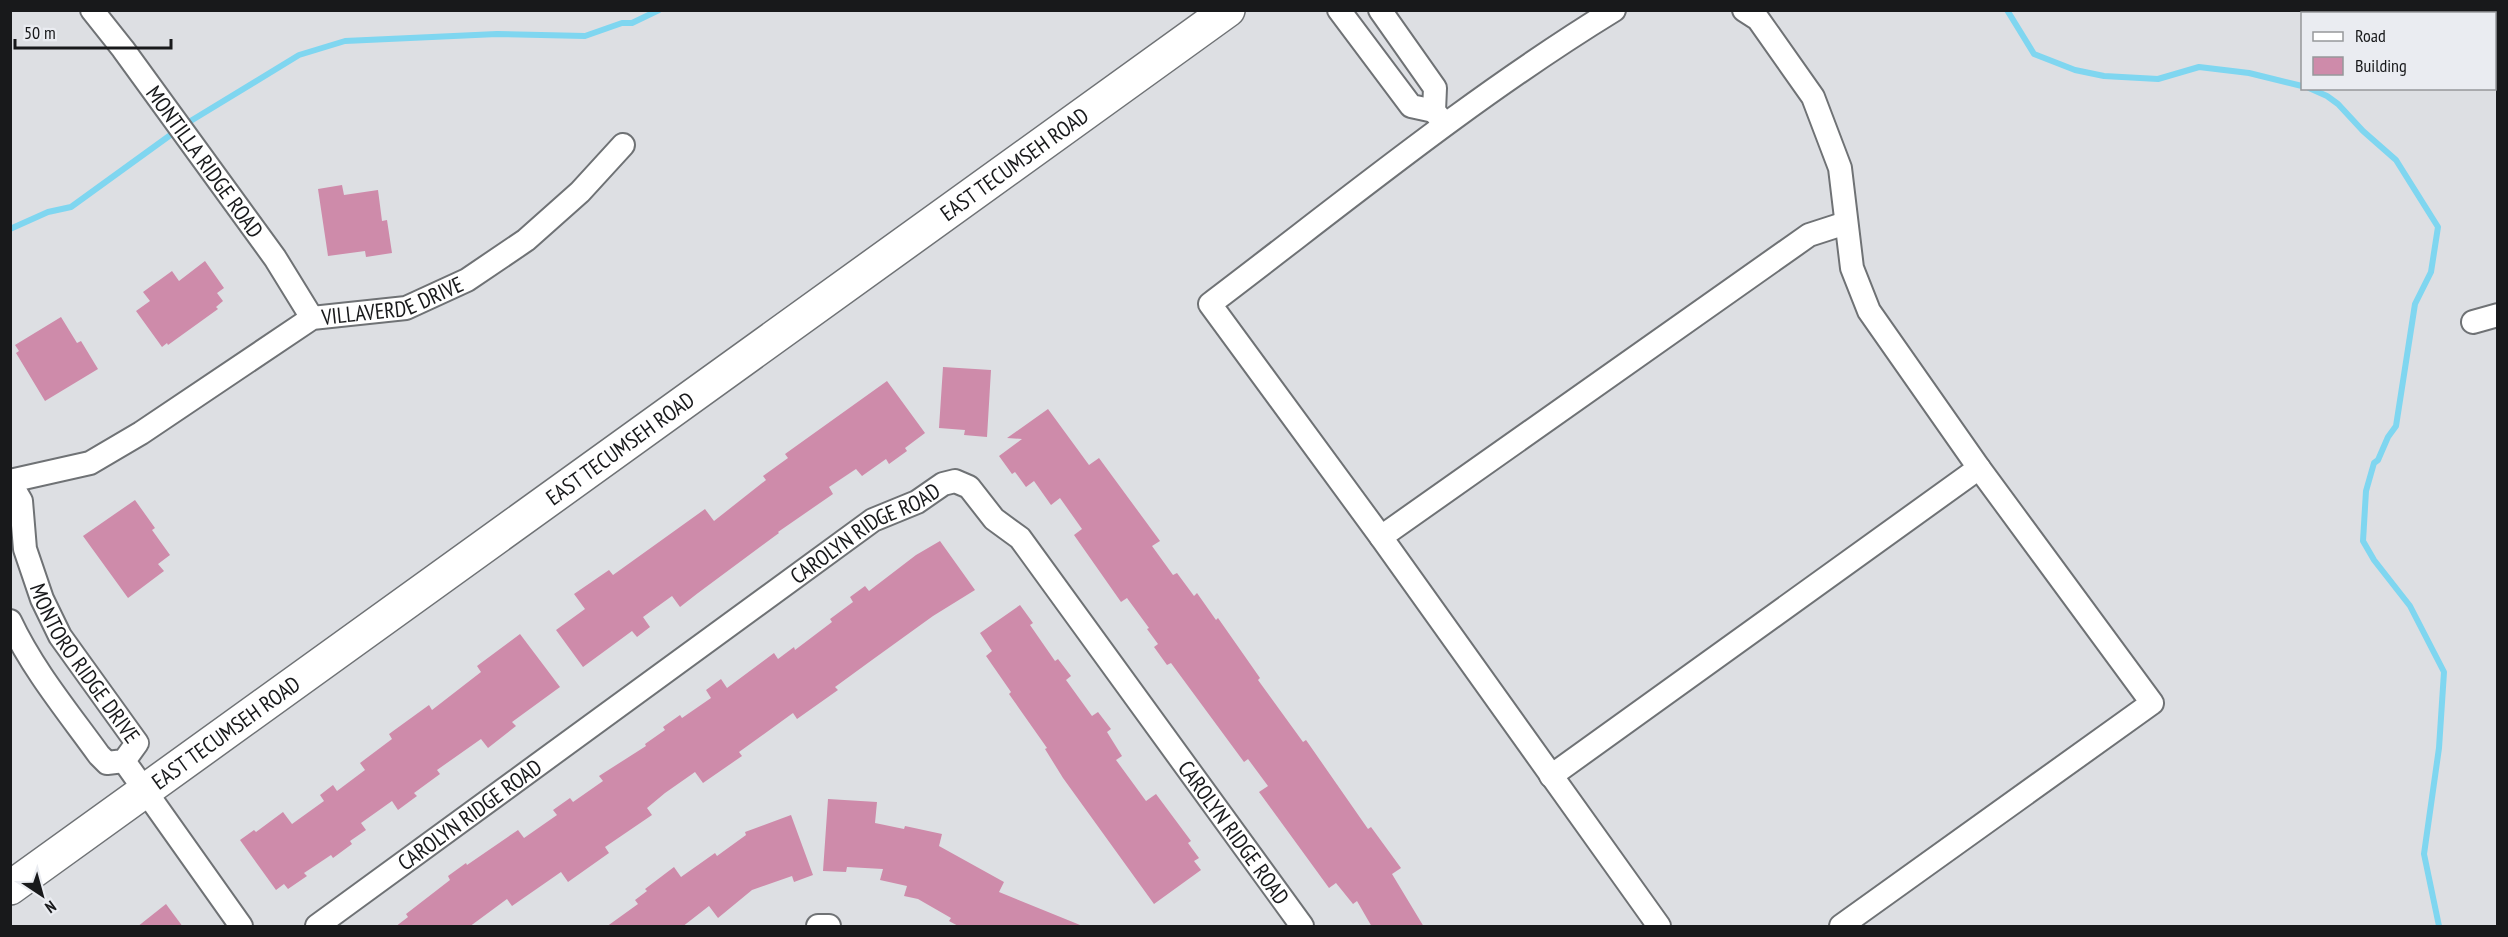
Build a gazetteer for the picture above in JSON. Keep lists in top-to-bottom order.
{
  "streets": {
    "main road": ["EAST TECUMSEH ROAD"],
    "street": [
      "MONTILLA RIDGE ROAD",
      "VILLAVERDE DRIVE",
      "CAROLYN RIDGE ROAD",
      "MONTORO RIDGE DRIVE"
    ]
  },
  "crossings": [
    ["MONTILLA RIDGE ROAD", "VILLAVERDE DRIVE"],
    ["VILLAVERDE DRIVE", "MONTORO RIDGE DRIVE"]
  ],
  "legend": ["Road", "Building"],
  "scale_bar": "50 m",
  "north": "bottom right"
}
